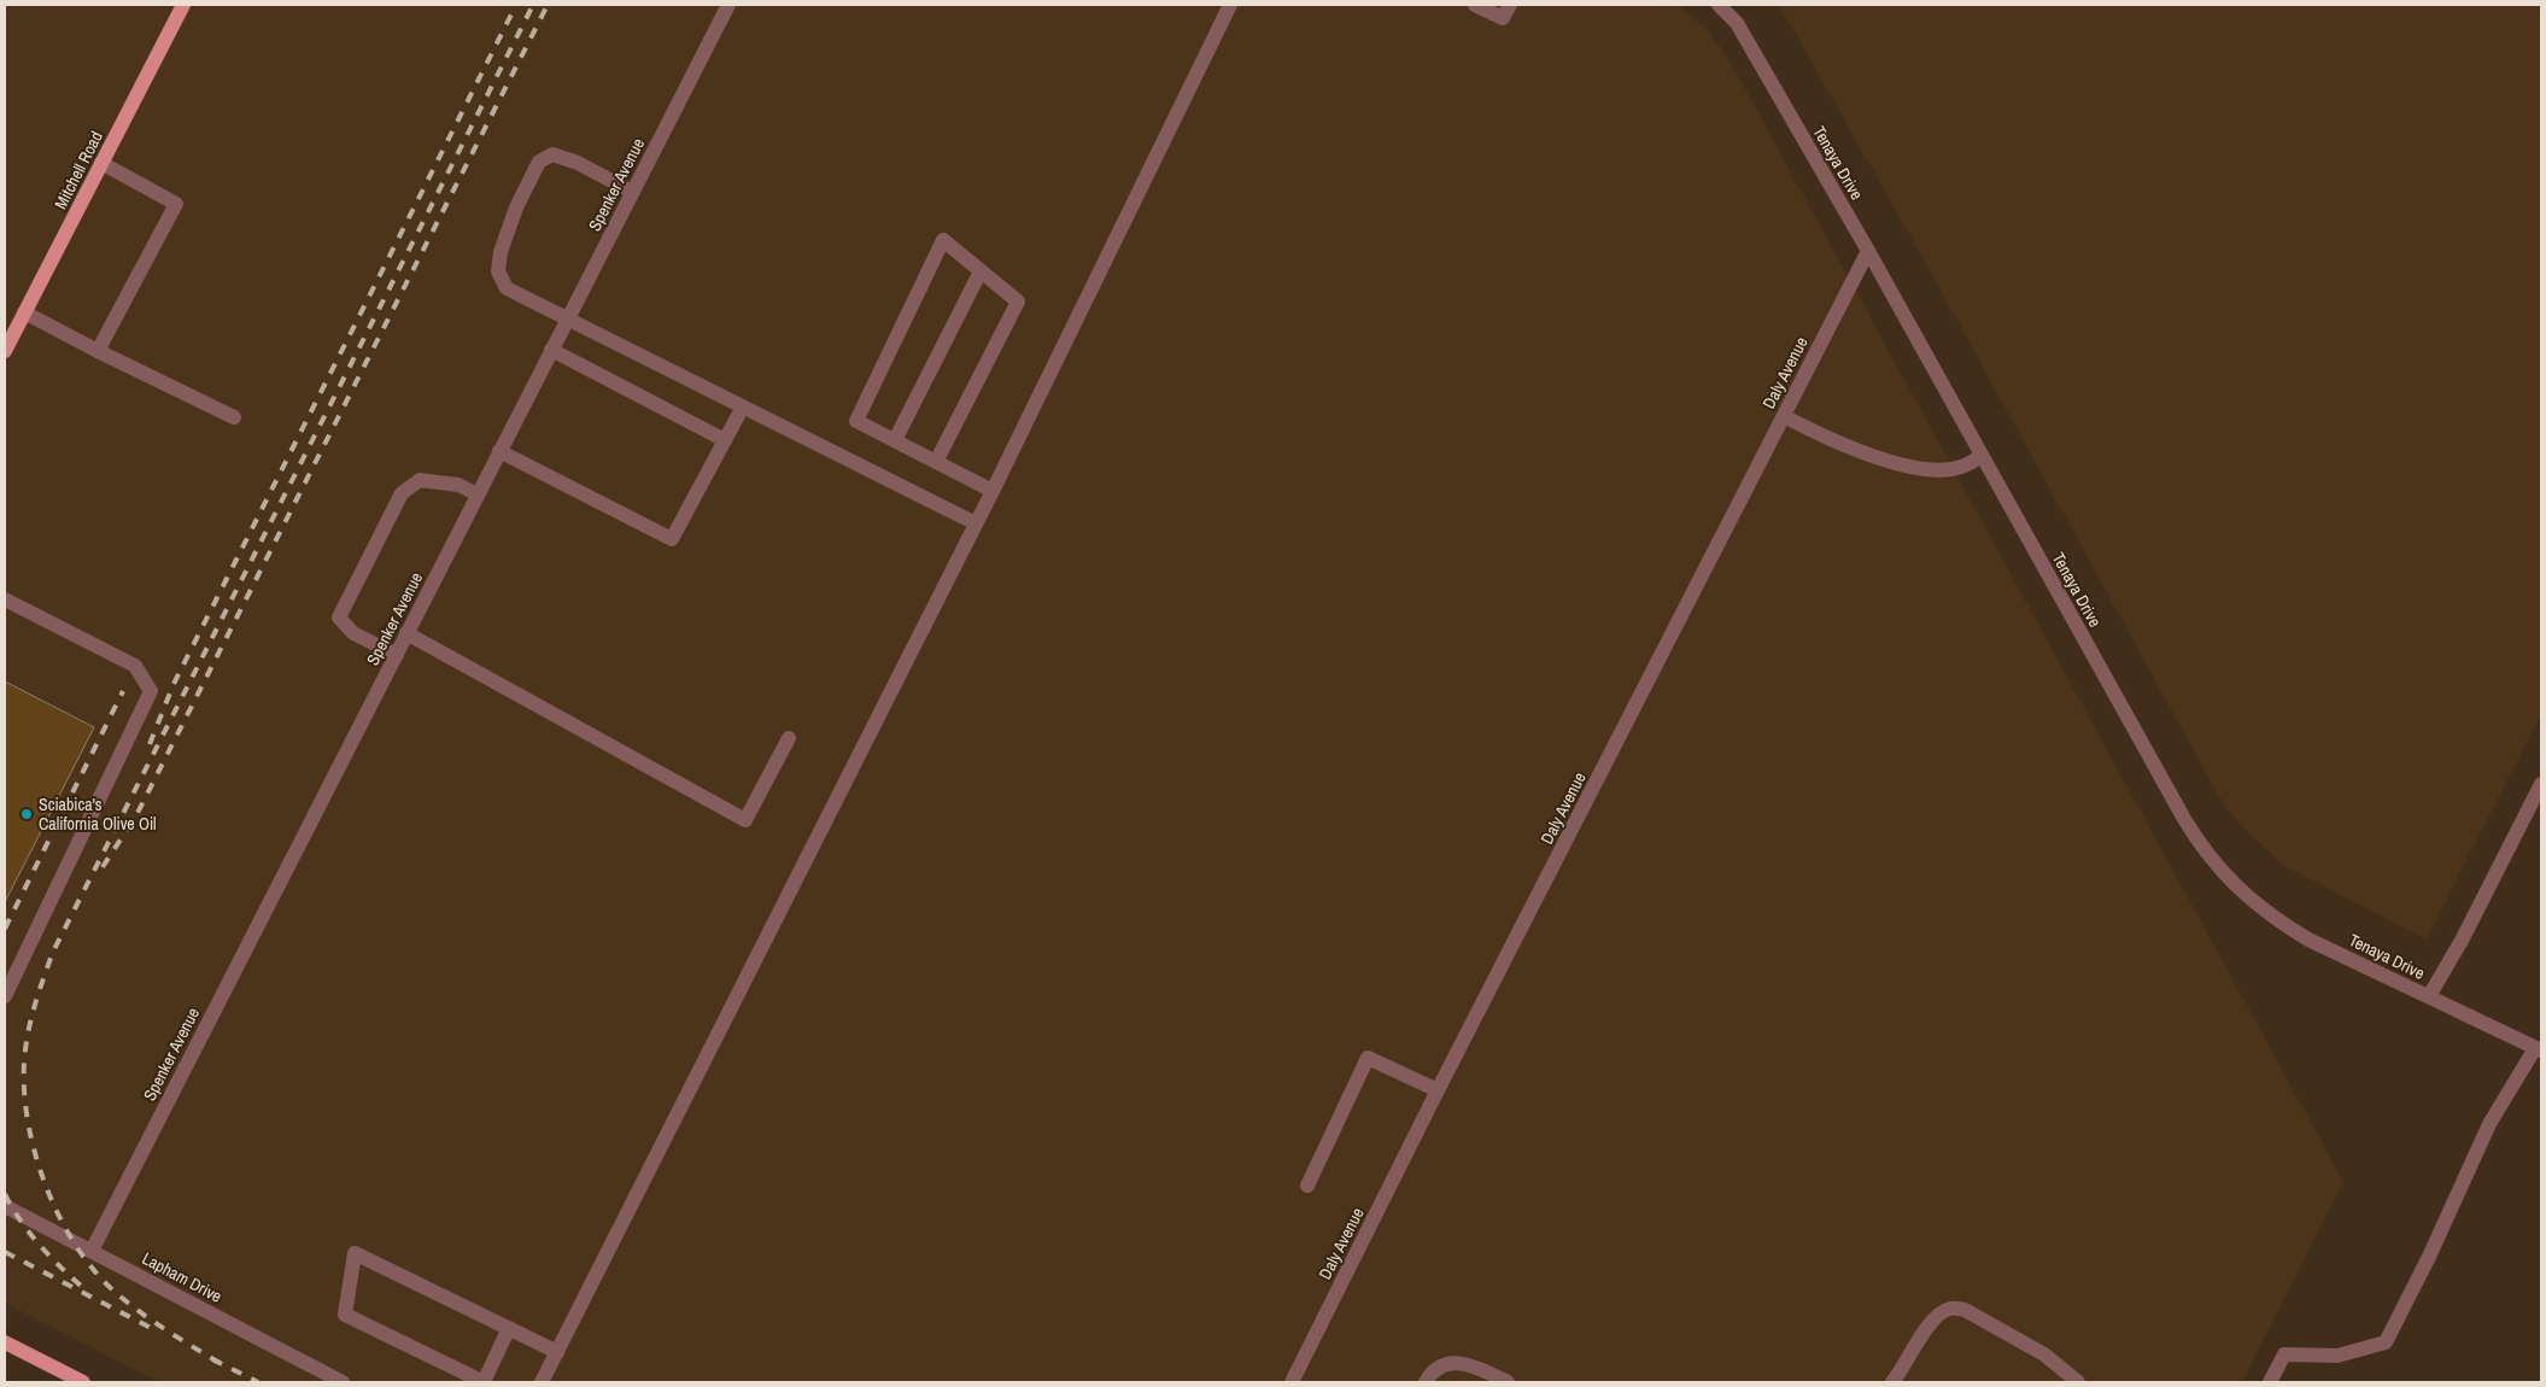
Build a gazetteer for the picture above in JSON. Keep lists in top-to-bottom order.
{
  "streets": {
    "main road": ["Mitchell Road"],
    "street": [
      "Tenaya Drive",
      "Spenker Avenue",
      "Daly Avenue",
      "Lapham Drive"
    ]
  },
  "crossings": [
    ["Tenaya Drive", "Daly Avenue"],
    ["Spenker Avenue", "Lapham Drive"]
  ],
  "places": ["Sciabica's California Olive Oil"]
}
